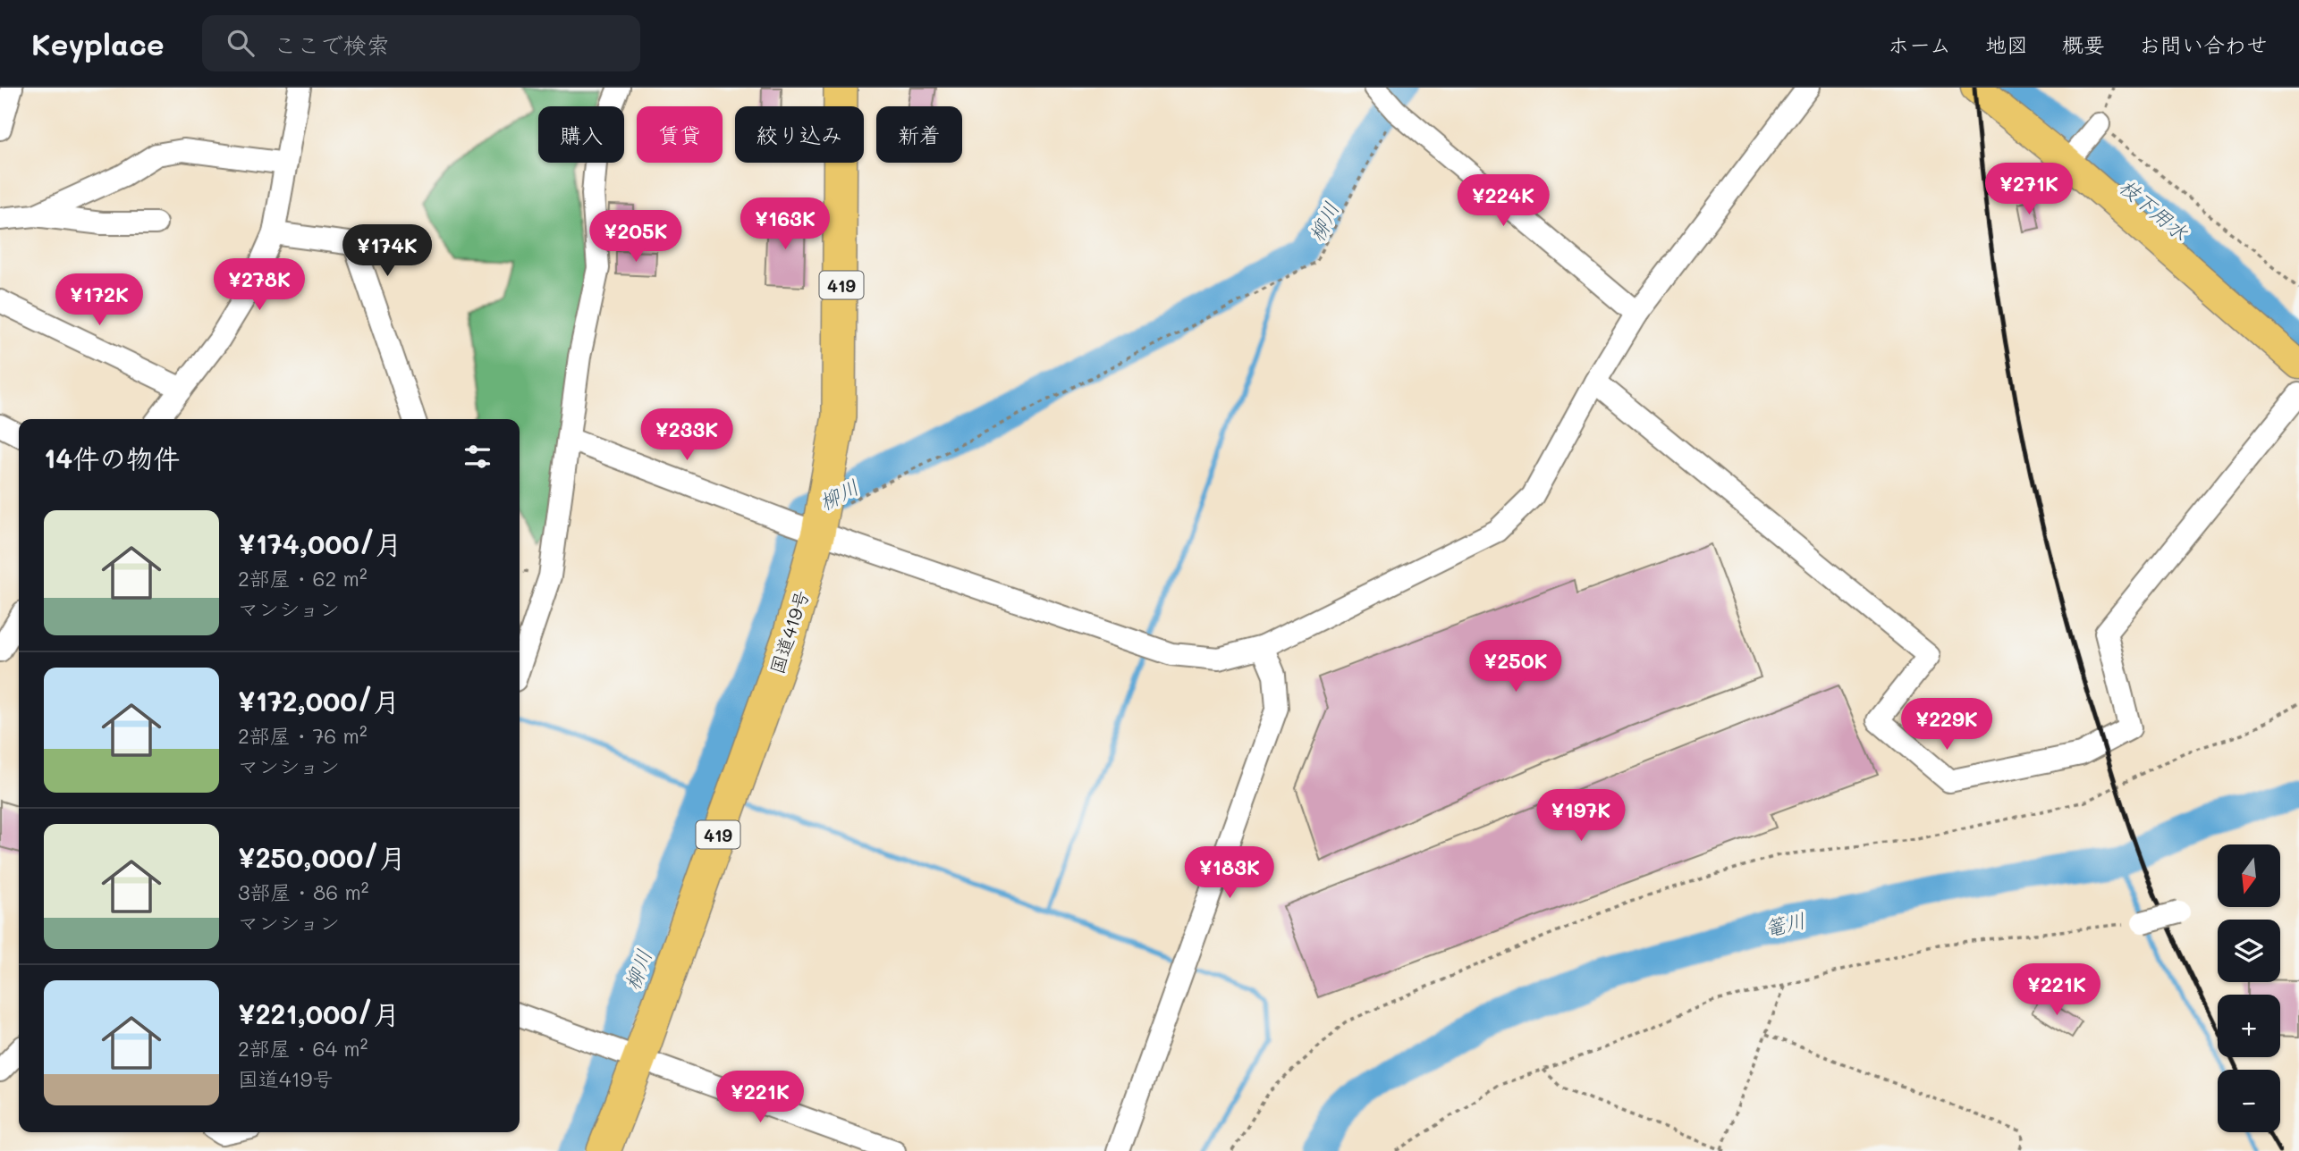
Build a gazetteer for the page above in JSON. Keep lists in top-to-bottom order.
{
  "streets": {
    "highway": ["419", "国道419号"]
  },
  "water": ["枝下用水", "柳川", "篭川"],
  "north": "bottom",
  "page": {
    "header": "Keyplace",
    "search": "ここで検索",
    "nav": [
      "ホーム",
      "地図",
      "概要",
      "お問い合わせ"
    ],
    "chip": [
      "購入",
      "賃貸",
      "絞り込み",
      "新着"
    ],
    "price": [
      "¥271K",
      "¥224K",
      "¥163K",
      "¥205K",
      "¥174K",
      "¥278K",
      "¥172K",
      "¥233K",
      "¥250K",
      "¥229K",
      "¥197K",
      "¥183K",
      "¥221K",
      "¥221K"
    ],
    "heading": "14件の物件",
    "list": [
      {
        "name": "¥174,000/月",
        "note": "2部屋 · 62 m² · マンション"
      },
      {
        "name": "¥172,000/月",
        "note": "2部屋 · 76 m² · マンション"
      },
      {
        "name": "¥250,000/月",
        "note": "3部屋 · 86 m² · マンション"
      },
      {
        "name": "¥221,000/月",
        "note": "2部屋 · 64 m² · 国道419号"
      }
    ],
    "map_buttons": ["+", "−"]
  }
}
